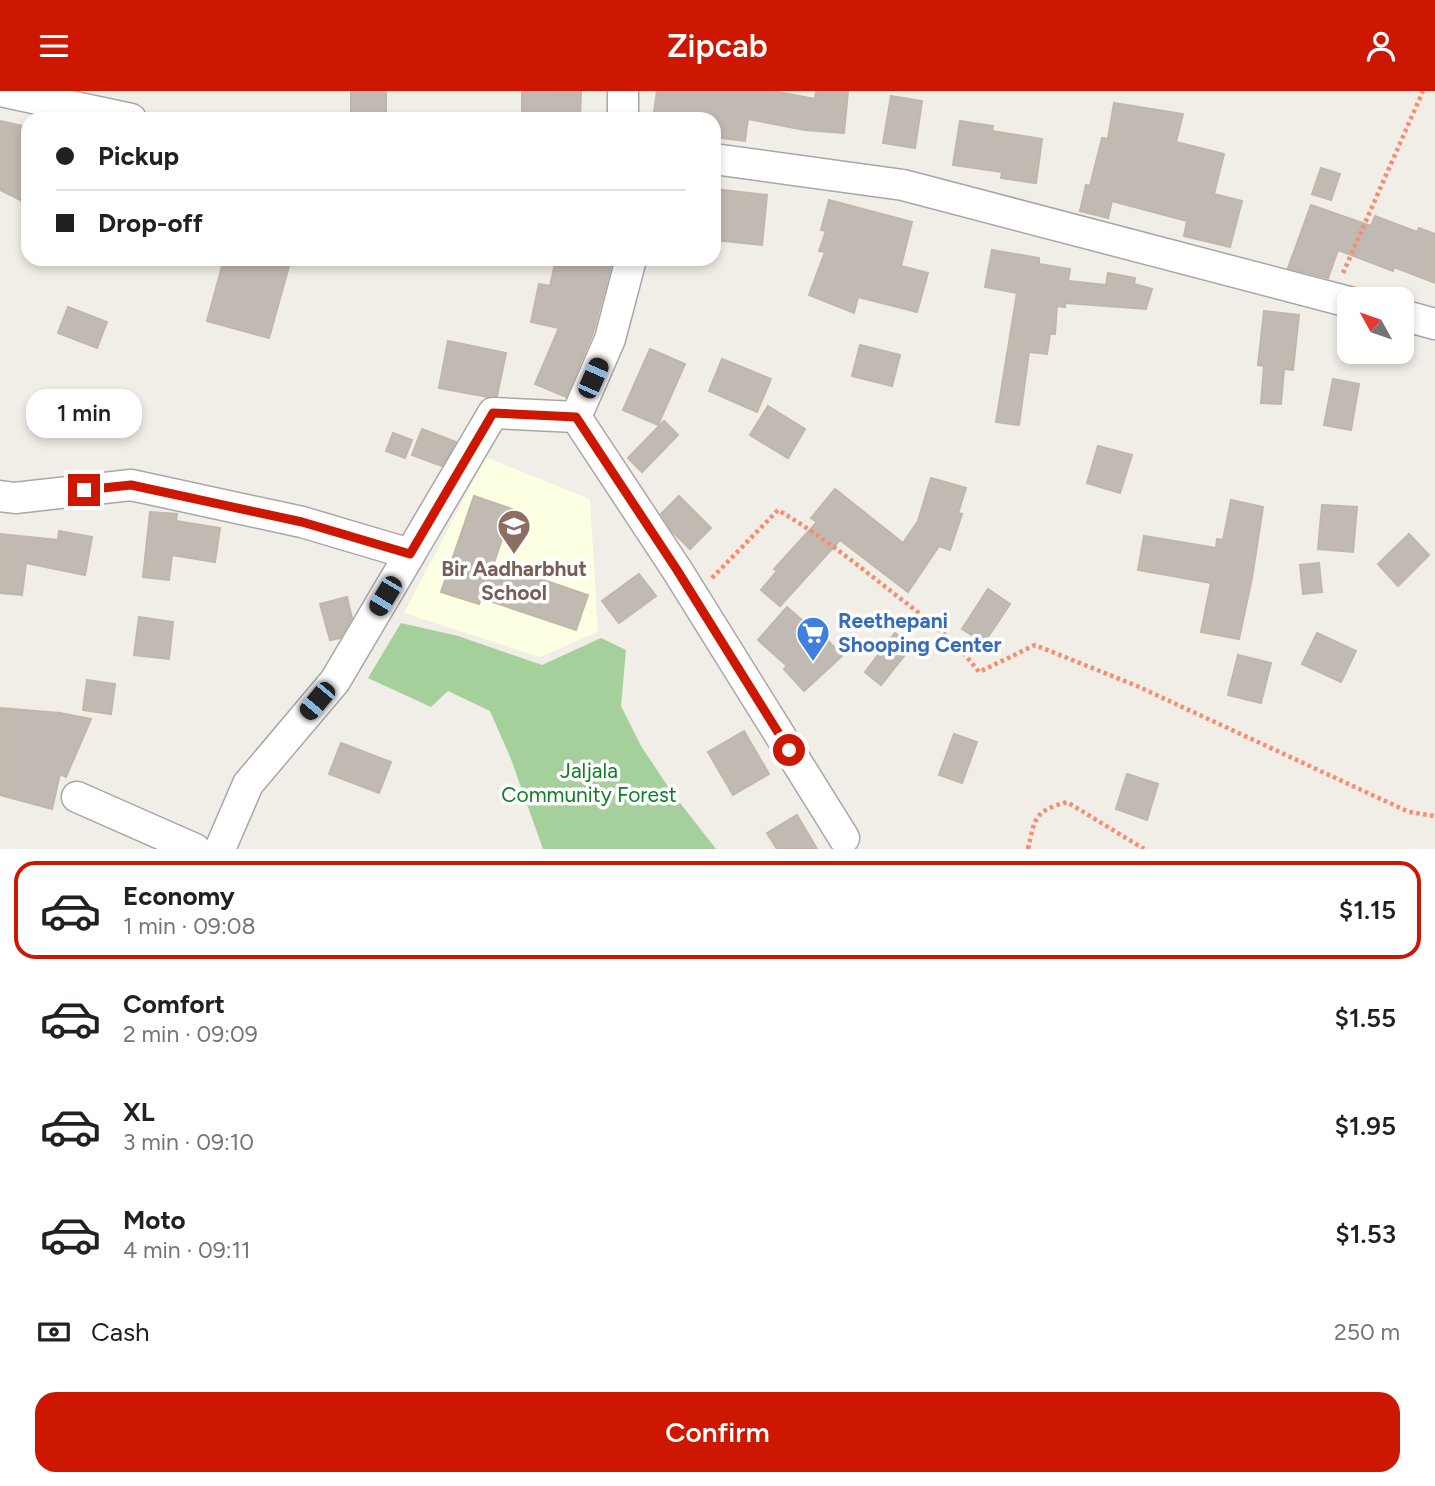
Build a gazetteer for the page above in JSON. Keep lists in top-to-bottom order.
{
  "parks": ["Jaljala Community Forest"],
  "places": {
    "school or university": ["Bir Aadharbhut School"],
    "supermarket": ["Reethepani Shooping Center"]
  },
  "north": "top left",
  "page": {
    "header": "Zipcab",
    "banner": ["Pickup", "Drop-off"],
    "bubble": "1 min",
    "list": [
      {
        "name": "Economy",
        "note": "1 min · 09:08",
        "value": "$1.15"
      },
      {
        "name": "Comfort",
        "note": "2 min · 09:09",
        "value": "$1.55"
      },
      {
        "name": "XL",
        "note": "3 min · 09:10",
        "value": "$1.95"
      },
      {
        "name": "Moto",
        "note": "4 min · 09:11",
        "value": "$1.53"
      }
    ],
    "pay": ["Cash", "250 m"],
    "buttons": "Confirm"
  }
}
